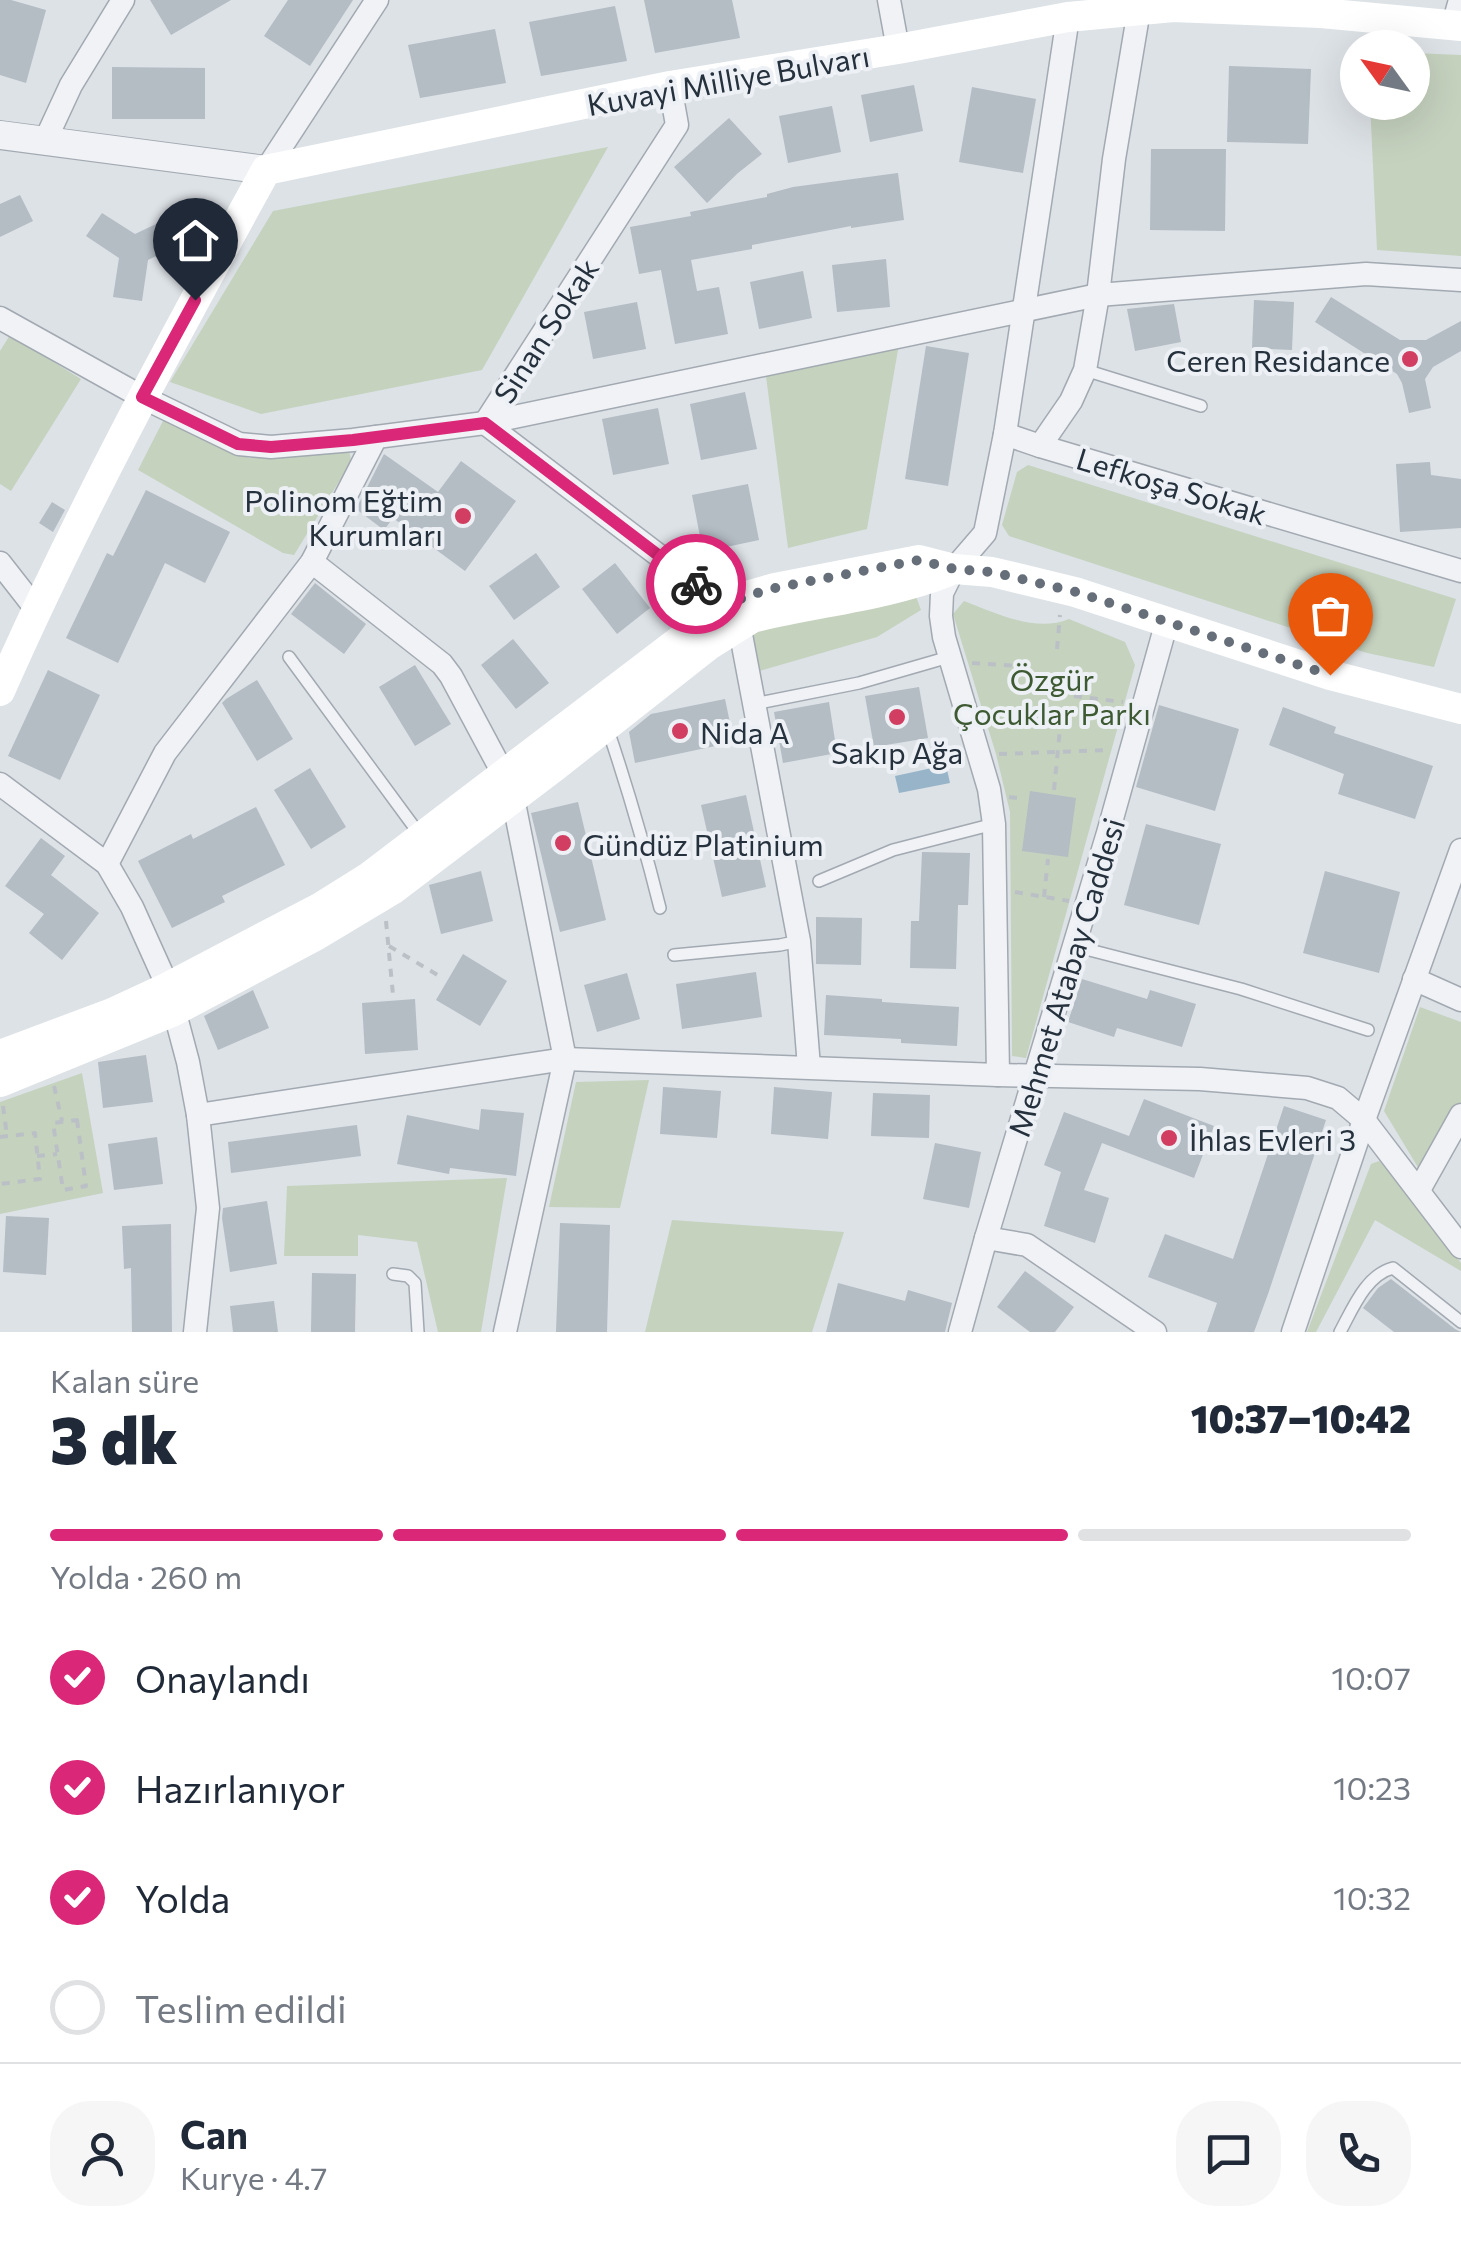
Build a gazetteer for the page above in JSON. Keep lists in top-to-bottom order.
{
  "streets": {
    "main road": ["Kuvayi Milliye Bulvarı"],
    "street": ["Sinan Sokak", "Lefkoşa Sokak", "Mehmet Atabay Caddesi"]
  },
  "crossings": [
    ["Kuvayi Milliye Bulvarı", "Sinan Sokak"],
    ["Kuvayi Milliye Bulvarı", "Lefkoşa Sokak"]
  ],
  "parks": ["Özgür Çocuklar Parkı"],
  "places": [
    "Ceren Residance",
    "Polinom Eğtim Kurumları",
    "Sakıp Ağa",
    "Nida A",
    "Gündüz Platinium",
    "İhlas Evleri 3"
  ],
  "north": "top left",
  "page": {
    "heading": ["3 dk", "Kalan süre", "10:37–10:42"],
    "panel": ["Can", "Kurye · 4.7"],
    "bar": "Yolda · 260 m",
    "list": [
      ["Onaylandı", "10:07"],
      ["Hazırlanıyor", "10:23"],
      ["Yolda", "10:32"],
      "Teslim edildi"
    ]
  }
}
